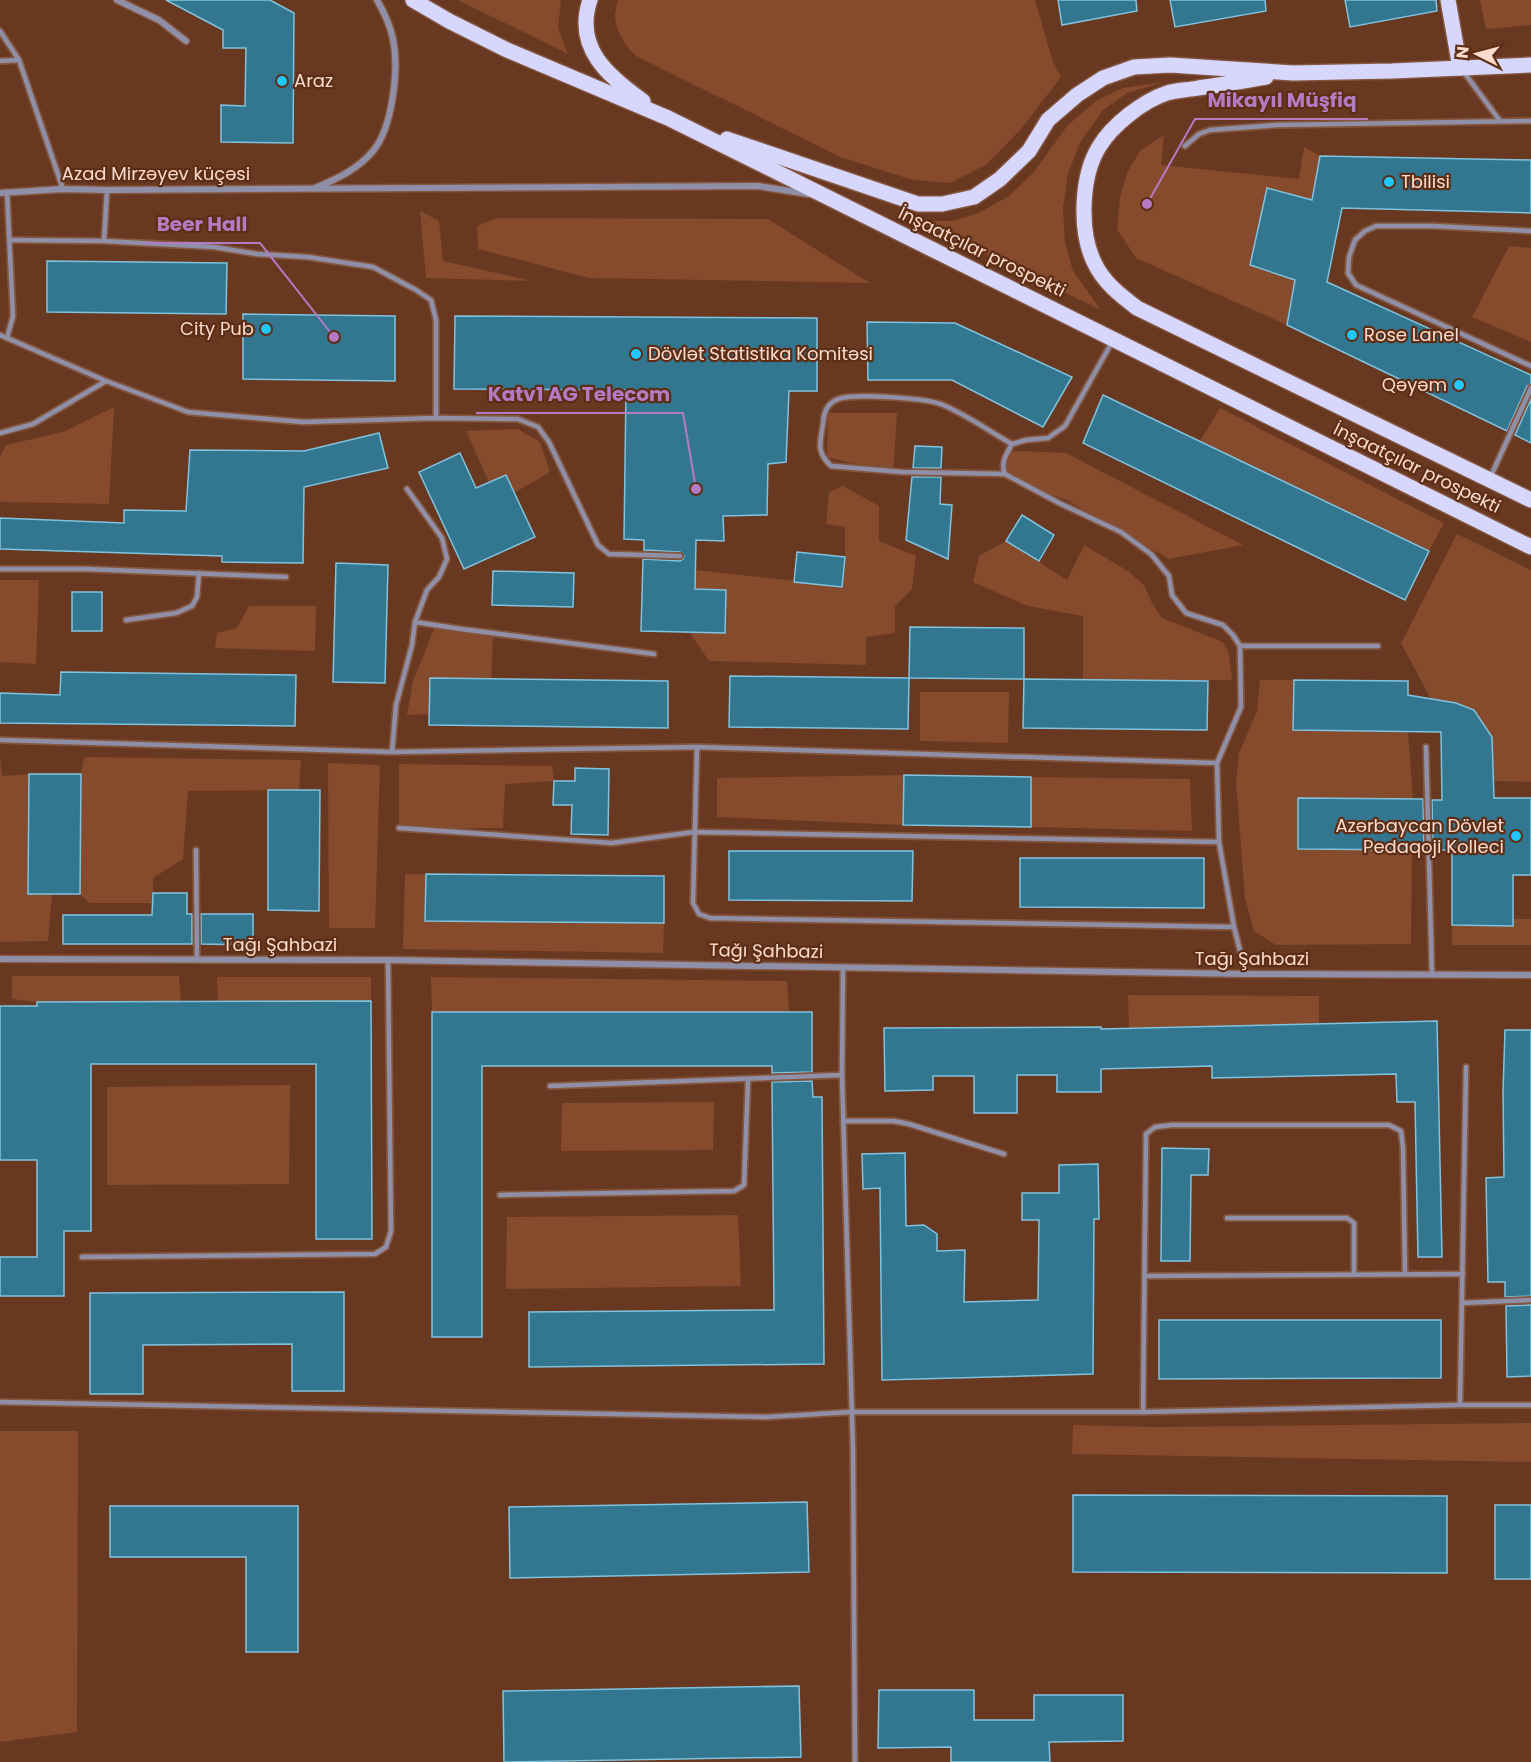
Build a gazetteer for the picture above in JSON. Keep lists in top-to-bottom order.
{
  "streets": {
    "main road": ["İnşaatçılar prospekti"],
    "street": ["Azad Mirzəyev küçəsi", "Tağı Şahbazi"]
  },
  "crossings": [
    ["Azad Mirzəyev küçəsi", "İnşaatçılar prospekti"]
  ],
  "places": [
    "Araz",
    "Tbilisi",
    "Mikayıl Müşfiq",
    "City Pub",
    "Rose Lanel",
    "Beer Hall",
    "Dövlət Statistika Komitəsi",
    "Qəyəm",
    "Katv1 AG Telecom",
    "Azərbaycan Dövlət Pedaqoji Kolleci"
  ],
  "north": "left"
}
